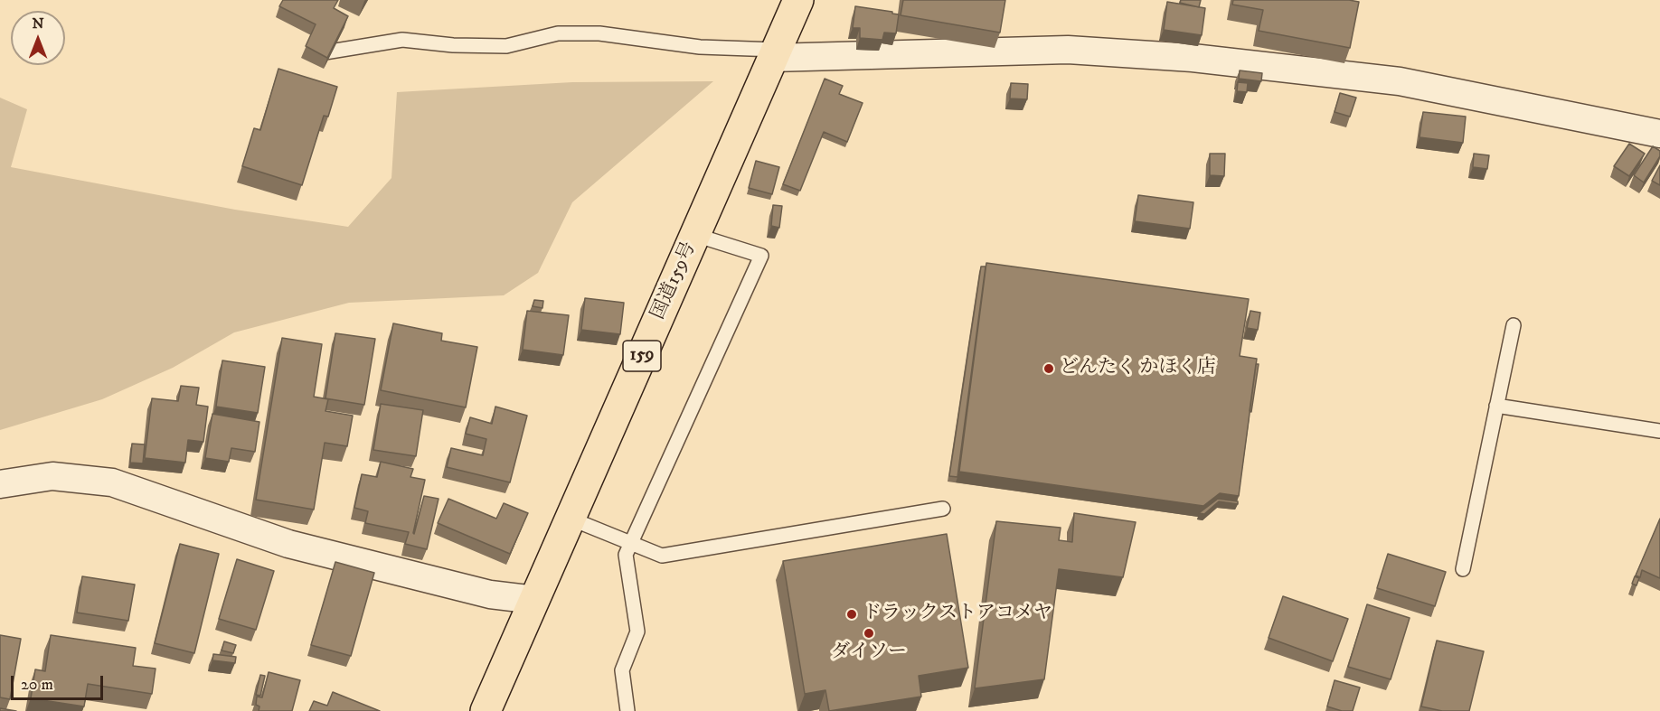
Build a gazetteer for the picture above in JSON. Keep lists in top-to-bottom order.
{
  "streets": {
    "highway": ["国道159号", "159"]
  },
  "places": ["どんたく かほく店", "ドラックストアコメヤ", "ダイソー"],
  "scale_bar": "20 m",
  "north": "top"
}
